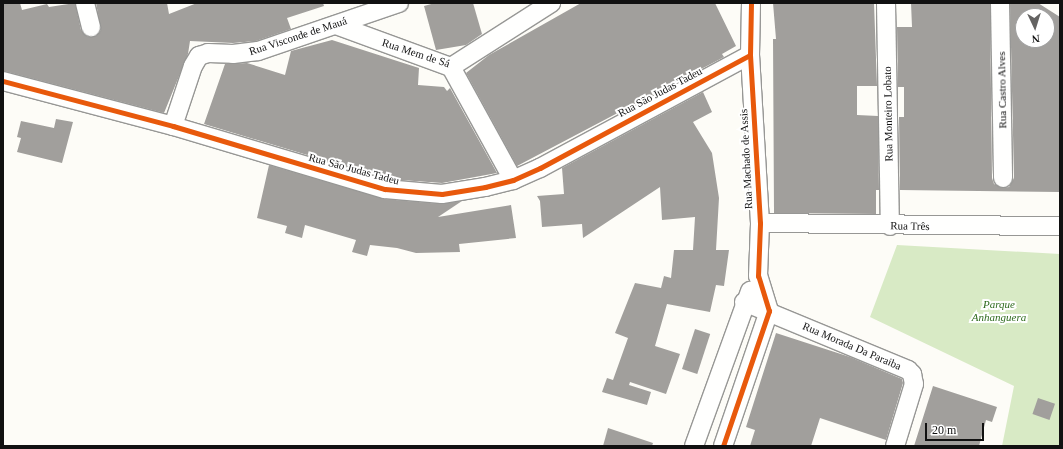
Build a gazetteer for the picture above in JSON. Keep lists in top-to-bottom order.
{
  "streets": {
    "street": [
      "Rua Visconde de Mauá",
      "Rua Mem de Sá",
      "Rua Castro Alves",
      "Rua São Judas Tadeu",
      "Rua Monteiro Lobato",
      "Rua Machado de Assis",
      "Rua Três",
      "Rua Morada Da Paraiba"
    ]
  },
  "crossings": [
    ["Rua Visconde de Mauá", "Rua Mem de Sá"],
    ["Rua Visconde de Mauá", "Rua São Judas Tadeu"],
    ["Rua São Judas Tadeu", "Rua Machado de Assis"],
    ["Rua Monteiro Lobato", "Rua Três"],
    ["Rua Machado de Assis", "Rua Três"],
    ["Rua Machado de Assis", "Rua Morada Da Paraiba"]
  ],
  "parks": ["Parque Anhanguera"],
  "scale_bar": "20 m",
  "north": "bottom"
}
